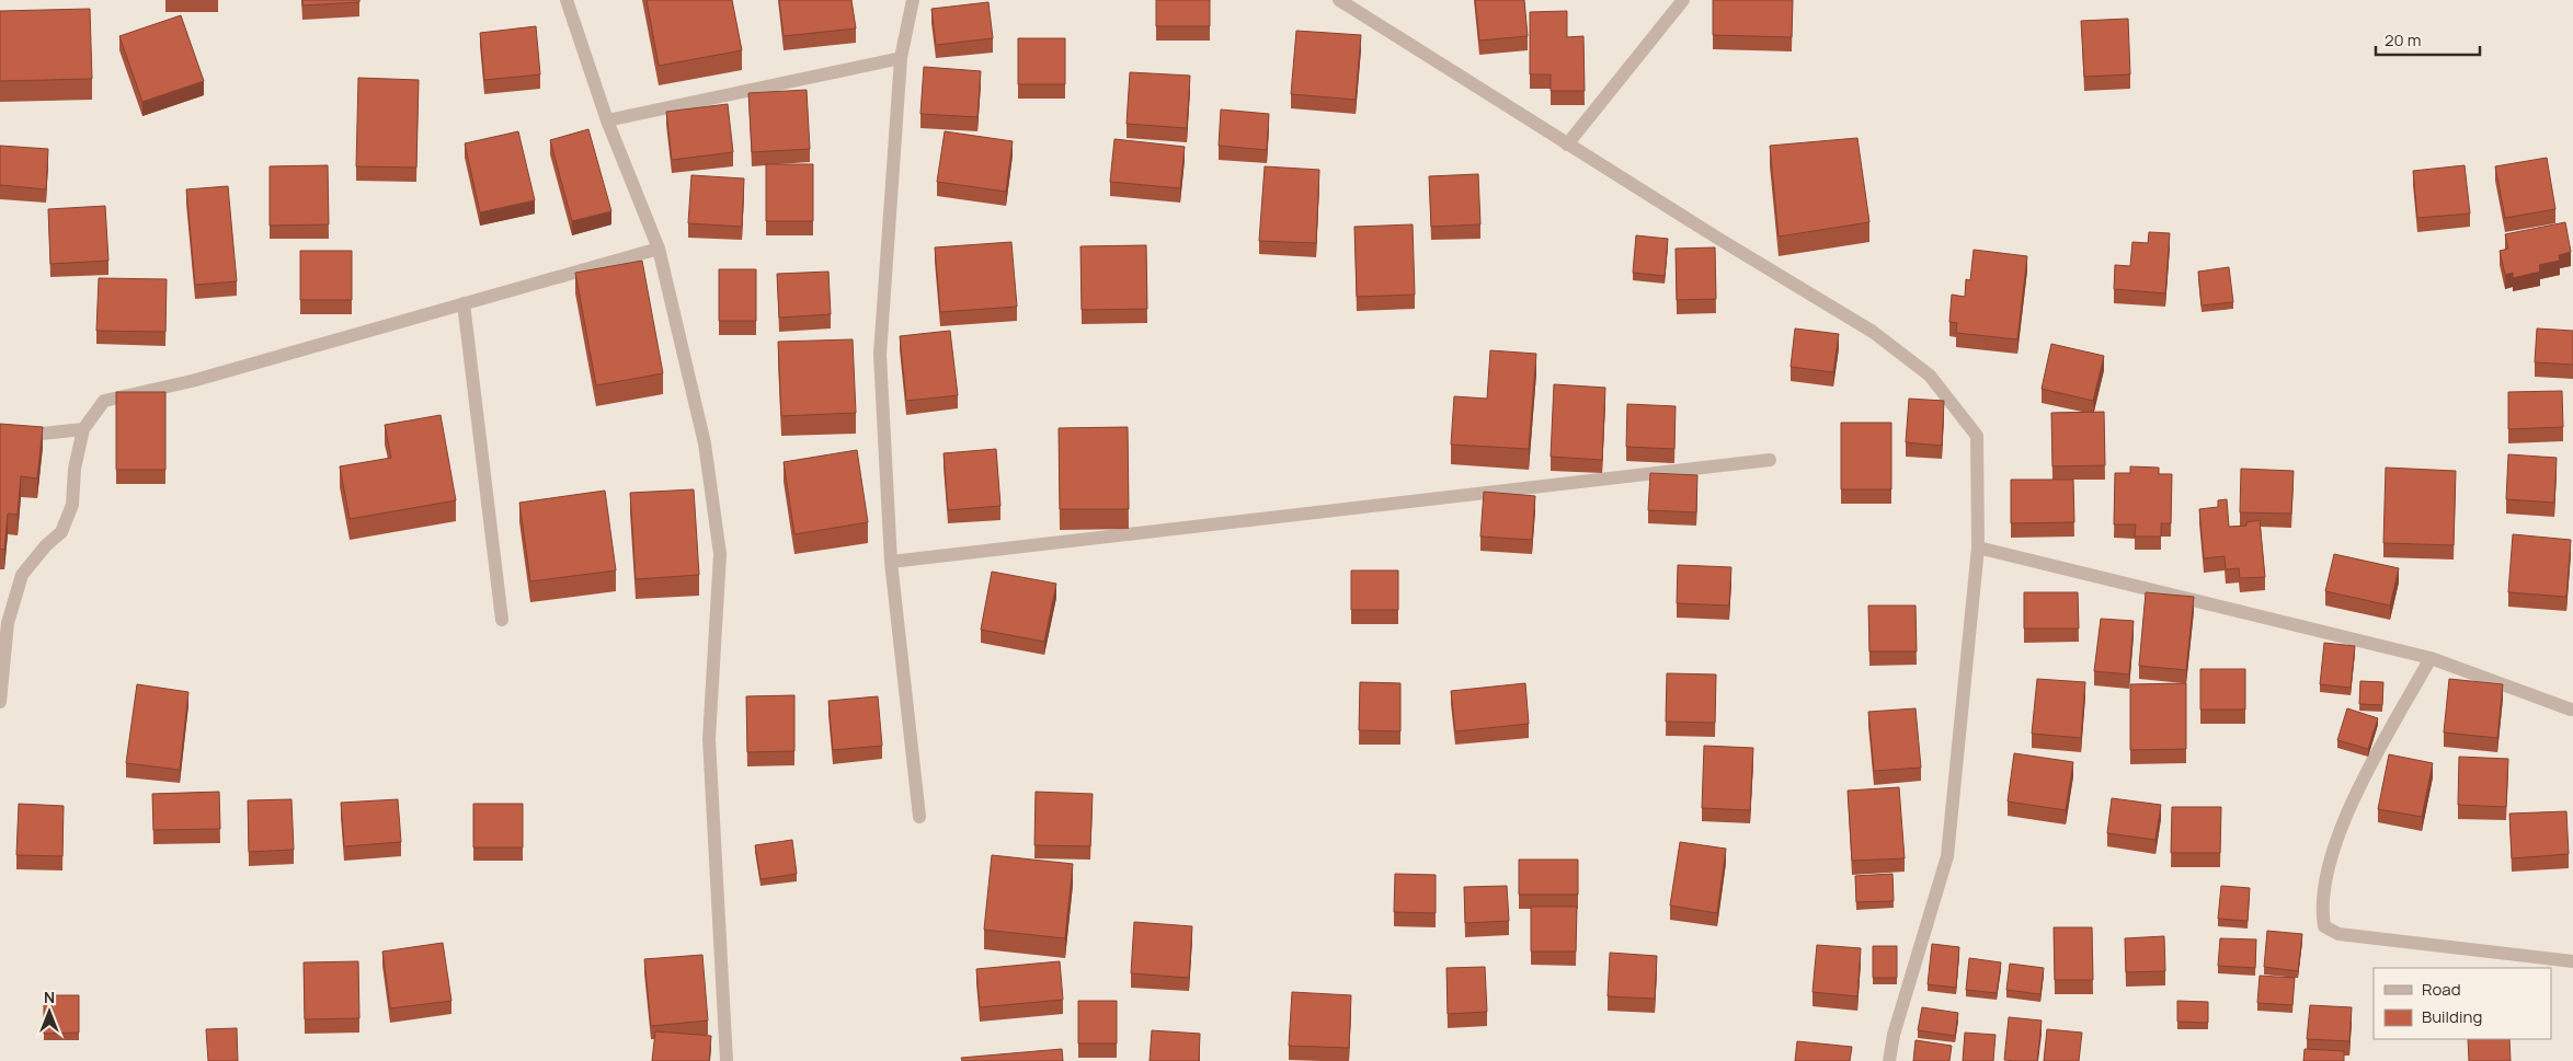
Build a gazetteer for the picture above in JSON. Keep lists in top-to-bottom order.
{
  "legend": ["Road", "Building"],
  "scale_bar": "20 m",
  "north": "top"
}
